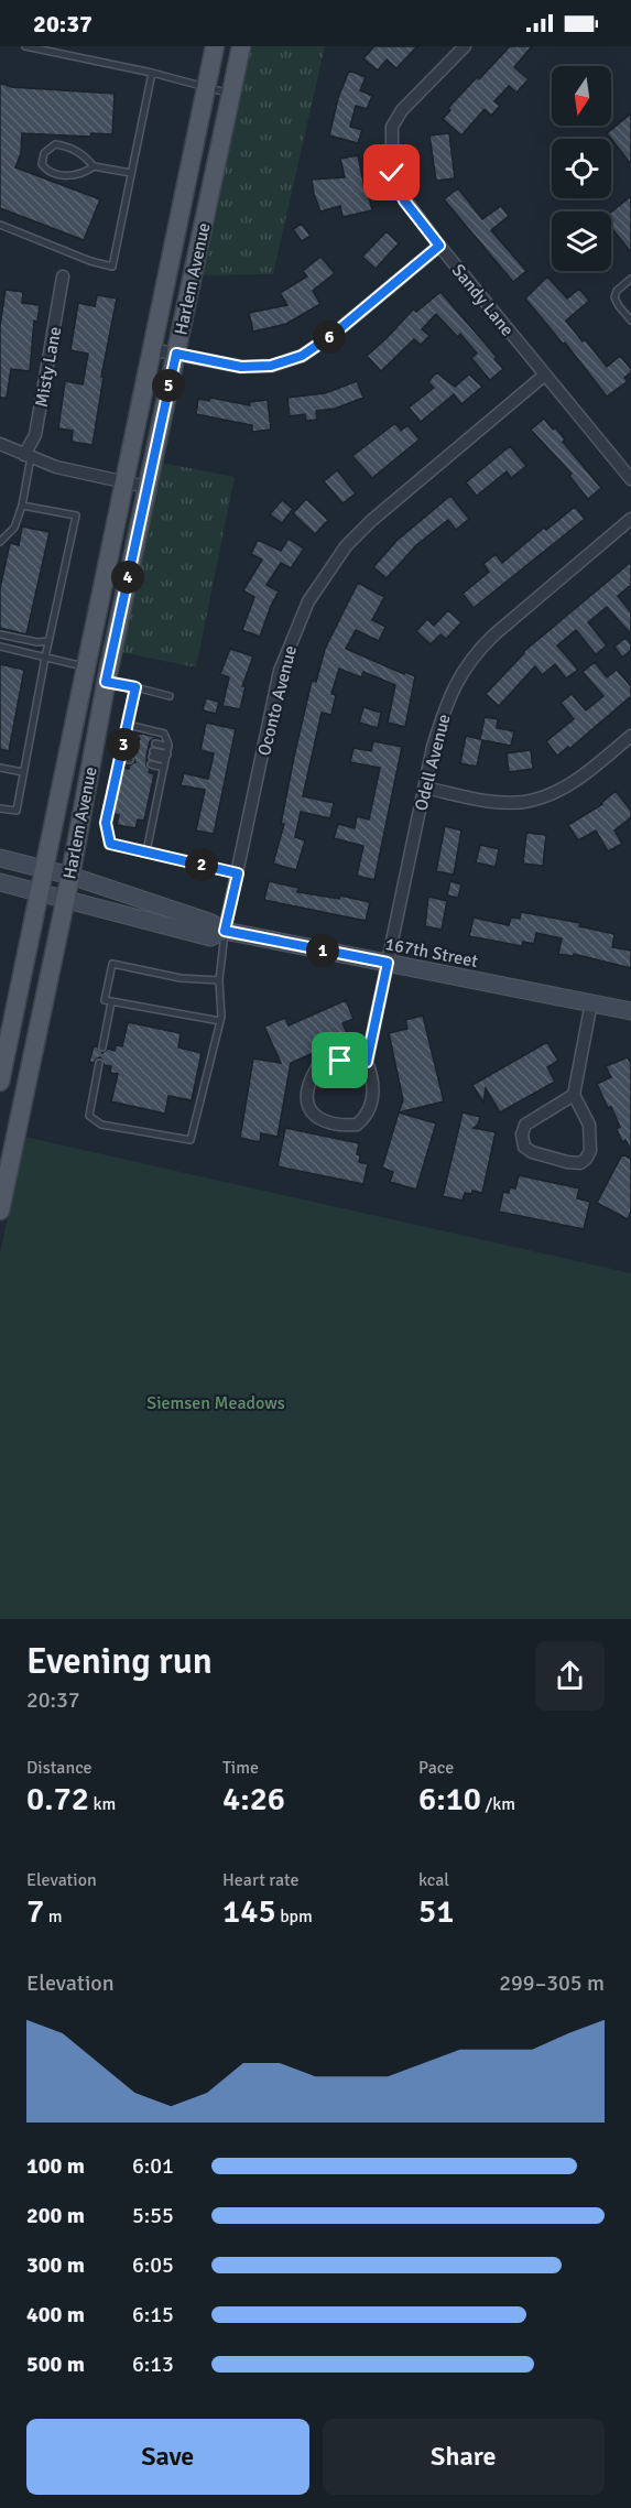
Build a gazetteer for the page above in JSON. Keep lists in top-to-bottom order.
{
  "streets": {
    "main road": ["Harlem Avenue"],
    "street": [
      "Sandy Lane",
      "Misty Lane",
      "Oconto Avenue",
      "Odell Avenue",
      "167th Street"
    ]
  },
  "crossings": [
    ["Harlem Avenue", "167th Street"],
    ["Sandy Lane", "Oconto Avenue"],
    ["Oconto Avenue", "167th Street"],
    ["Odell Avenue", "167th Street"]
  ],
  "parks": ["Siemsen Meadows"],
  "north": "bottom",
  "page": {
    "status": "20:37",
    "pins": [
      "6",
      "5",
      "4",
      "3",
      "2",
      "1"
    ],
    "heading": ["Evening run", "20:37"],
    "stats": [
      ["Distance", "0.72 km"],
      ["Time", "4:26"],
      ["Pace", "6:10 /km"],
      ["Elevation", "7 m"],
      ["Heart rate", "145 bpm"],
      ["kcal", "51"]
    ],
    "chart": ["Elevation", "299–305 m"],
    "list": [
      {
        "name": "100 m",
        "note": "6:01"
      },
      {
        "name": "200 m",
        "note": "5:55"
      },
      {
        "name": "300 m",
        "note": "6:05"
      },
      {
        "name": "400 m",
        "note": "6:15"
      },
      {
        "name": "500 m",
        "note": "6:13"
      }
    ],
    "buttons": ["Save", "Share"]
  }
}
